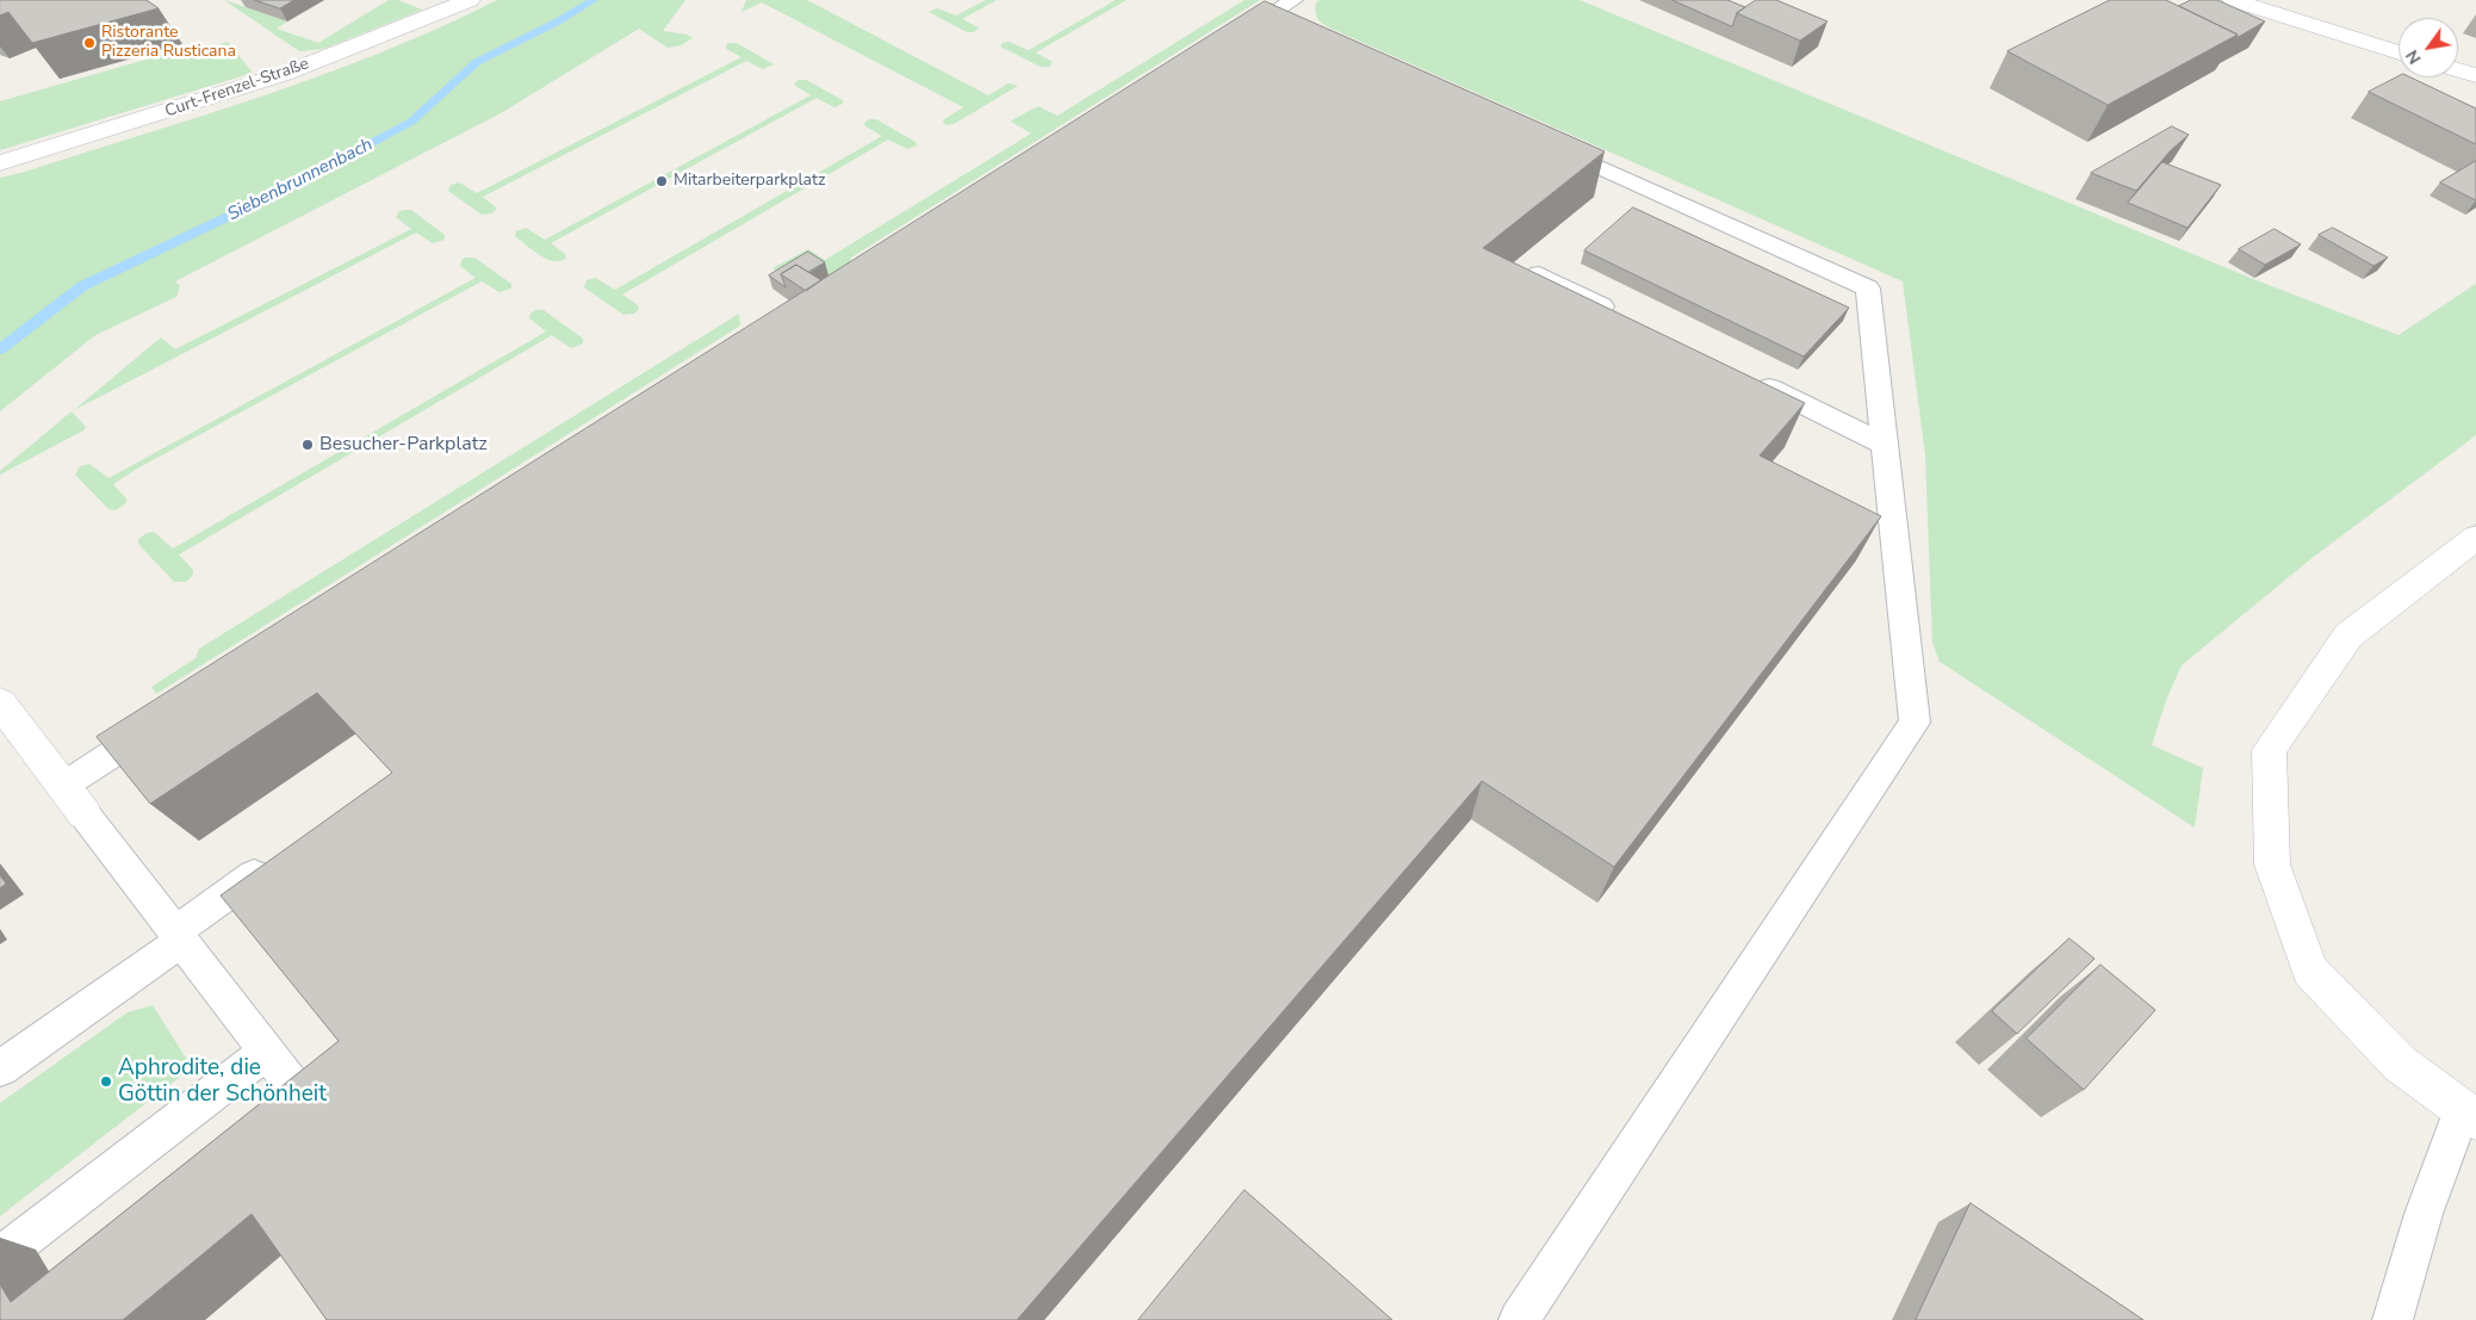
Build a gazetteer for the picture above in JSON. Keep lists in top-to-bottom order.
{
  "streets": {
    "street": ["Curt-Frenzel-Straße"]
  },
  "water": ["Siebenbrunnenbach"],
  "places": [
    "Ristorante Pizzeria Rusticana",
    "Mitarbeiterparkplatz",
    "Besucher-Parkplatz",
    "Aphrodite, die Göttin der Schönheit"
  ],
  "north": "bottom left"
}
